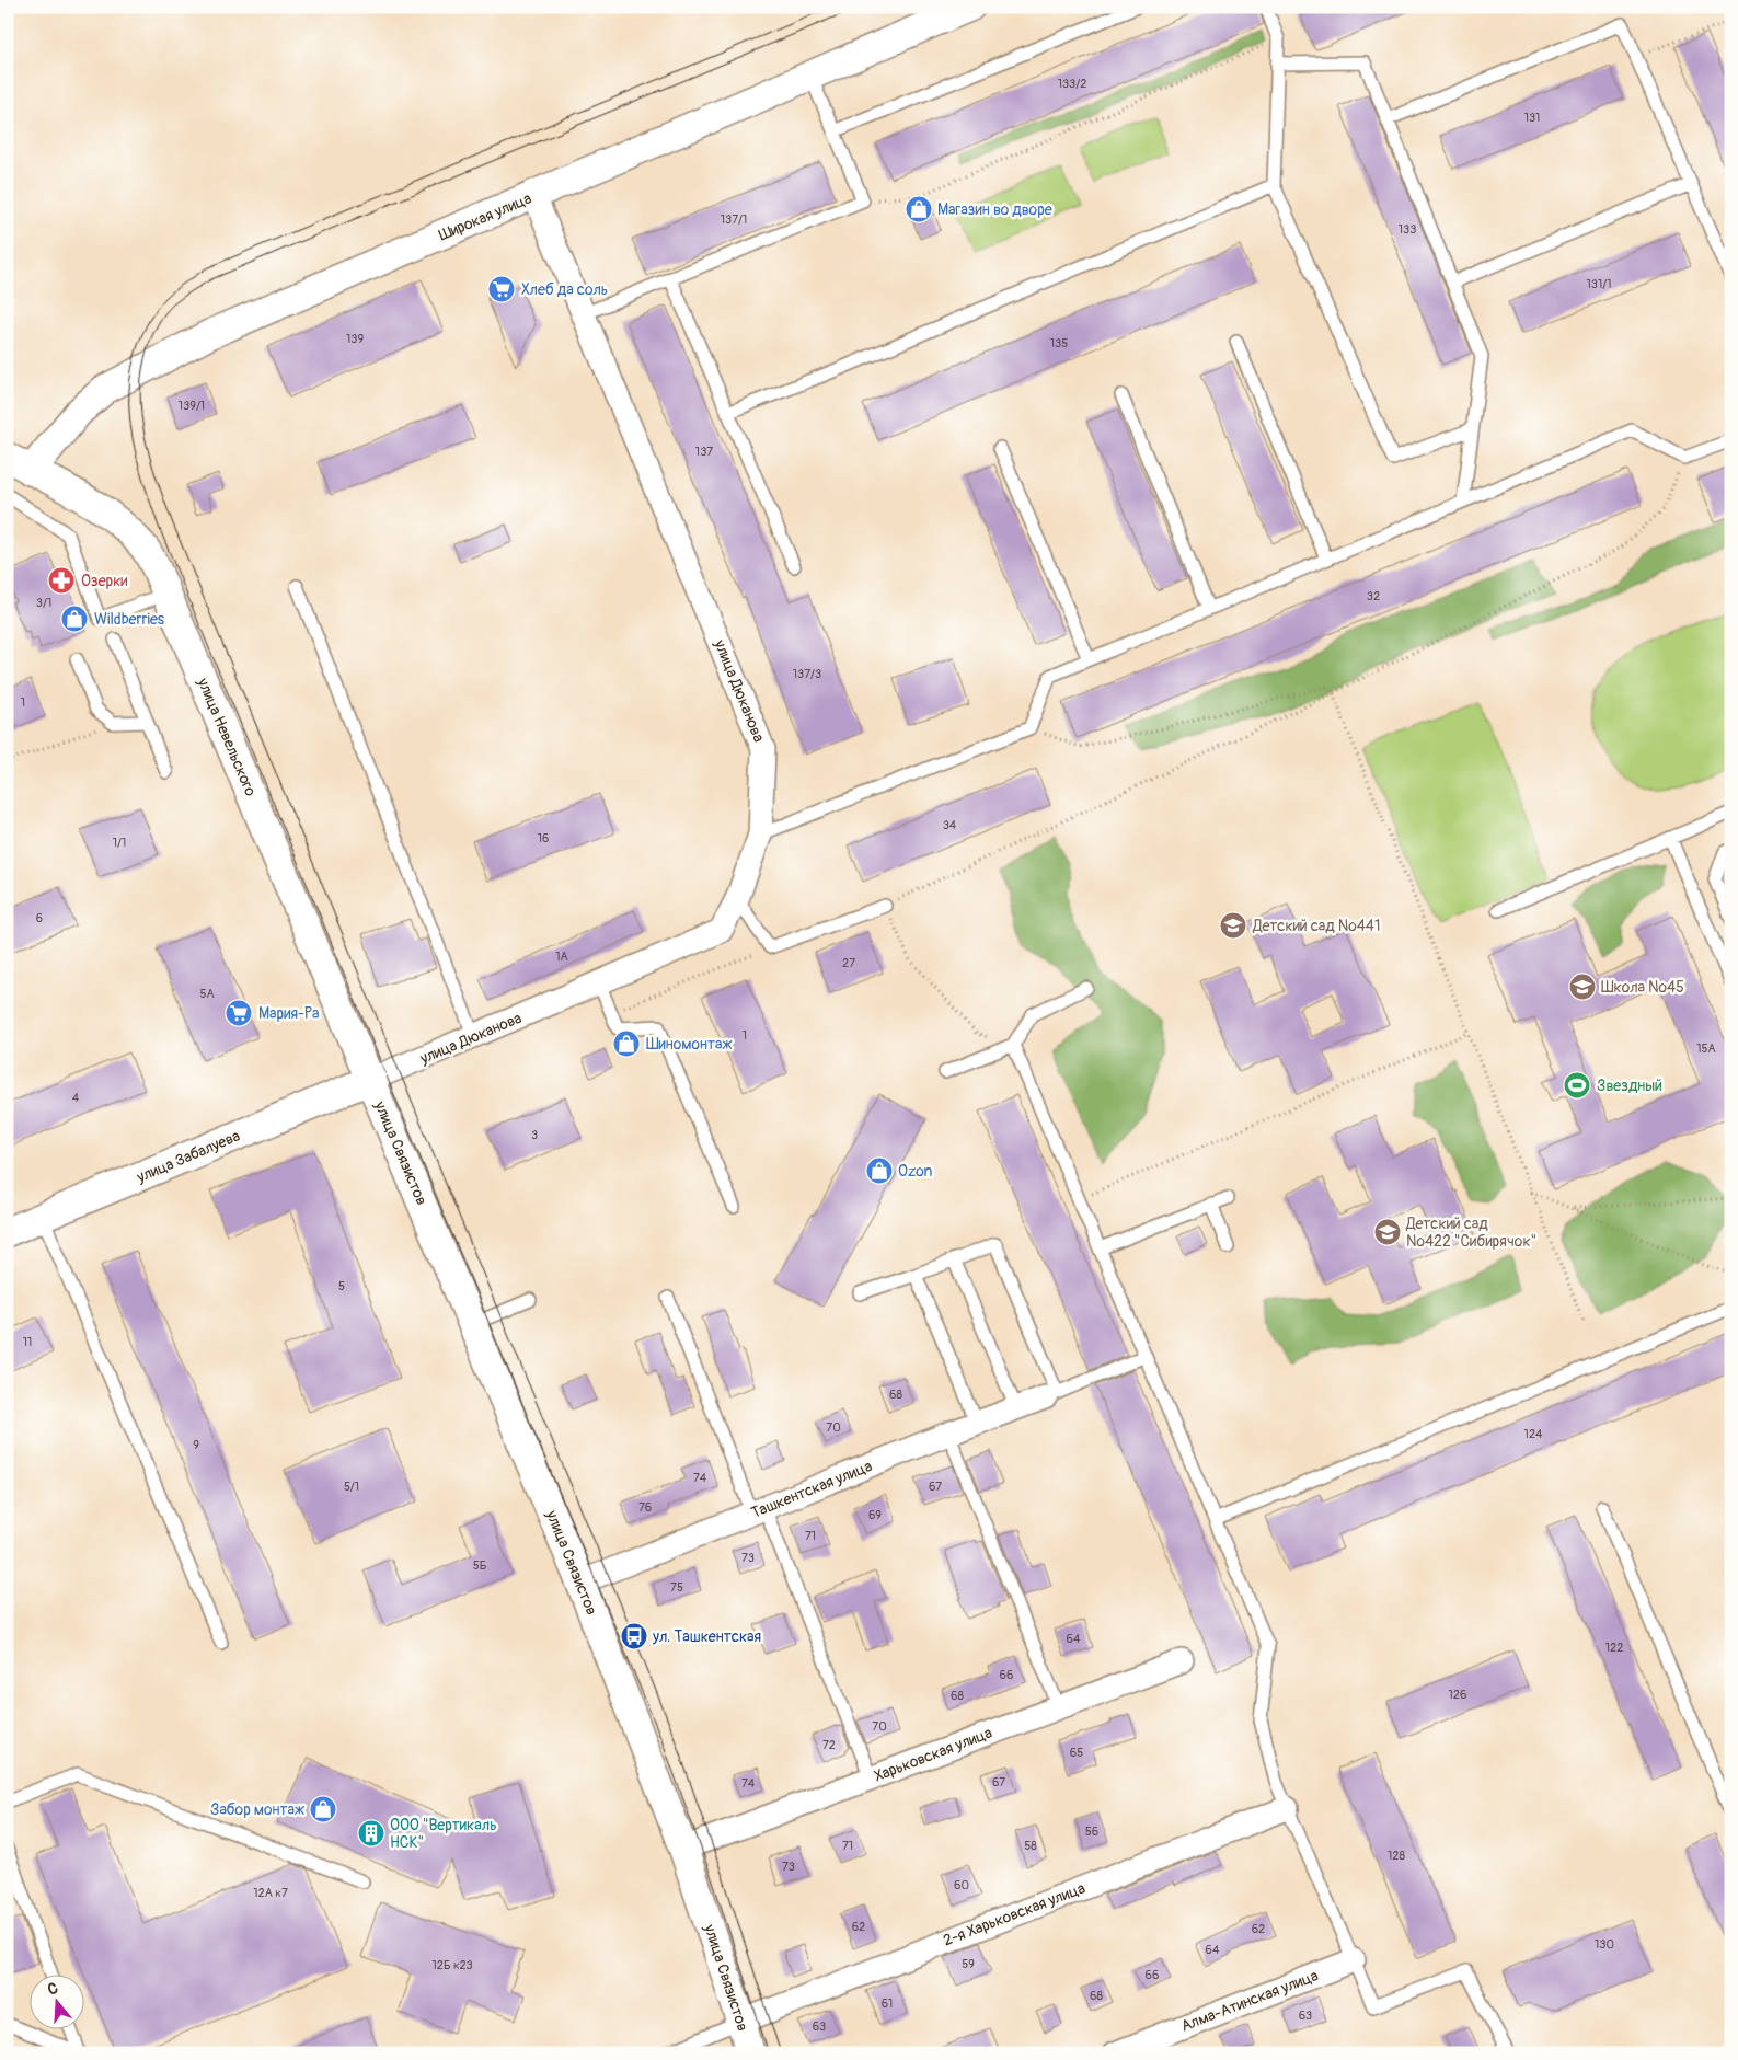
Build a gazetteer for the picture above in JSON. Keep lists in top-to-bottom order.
{
  "streets": {
    "street": [
      "Широкая улица",
      "улица Дюканова",
      "улица Невельского",
      "улица Связистов",
      "улица Забалуева",
      "Ташкентская улица",
      "Харьковская улица",
      "2-я Харьковская улица",
      "Алма-Атинская улица"
    ]
  },
  "crossings": [
    ["Широкая улица", "улица Дюканова"],
    ["Широкая улица", "улица Невельского"],
    ["улица Дюканова", "улица Невельского"],
    ["улица Дюканова", "улица Связистов"],
    ["улица Дюканова", "улица Забалуева"],
    ["улица Невельского", "улица Связистов"],
    ["улица Невельского", "улица Забалуева"],
    ["улица Связистов", "улица Забалуева"],
    ["улица Связистов", "Ташкентская улица"],
    ["улица Связистов", "Харьковская улица"],
    ["улица Связистов", "2-я Харьковская улица"]
  ],
  "places": {
    "shop": [
      "Магазин во дворе",
      "Wildberries",
      "Шиномонтаж",
      "Ozon",
      "Забор монтаж"
    ],
    "supermarket": ["Хлеб да соль", "Мария-Ра"],
    "pharmacy": ["Озерки"],
    "school or university": ["Детский сад №441", "Школа №45", "Детский сад №422 \"Сибирячок\""],
    "sports": ["Звездный"],
    "bus stop": ["ул. Ташкентская"],
    "building": ["ООО \"Вертикаль НСК\""]
  },
  "house_numbers": [
    "133/2",
    "131",
    "137/1",
    "133",
    "131/1",
    "139",
    "135",
    "139/1",
    "137",
    "32",
    "3/1",
    "137/3",
    "1",
    "34",
    "16",
    "1/1",
    "6",
    "1А",
    "27",
    "5А",
    "1",
    "15А",
    "4",
    "3",
    "5",
    "11",
    "68",
    "70",
    "124",
    "9",
    "74",
    "5/1",
    "67",
    "76",
    "69",
    "71",
    "73",
    "5Б",
    "75",
    "64",
    "122",
    "66",
    "126",
    "68",
    "70",
    "72",
    "65",
    "67",
    "74",
    "56",
    "71",
    "58",
    "128",
    "73",
    "60",
    "12А к7",
    "62",
    "62",
    "130",
    "64",
    "59",
    "12Б к23",
    "66",
    "68",
    "61",
    "63",
    "63"
  ],
  "north": "top"
}
